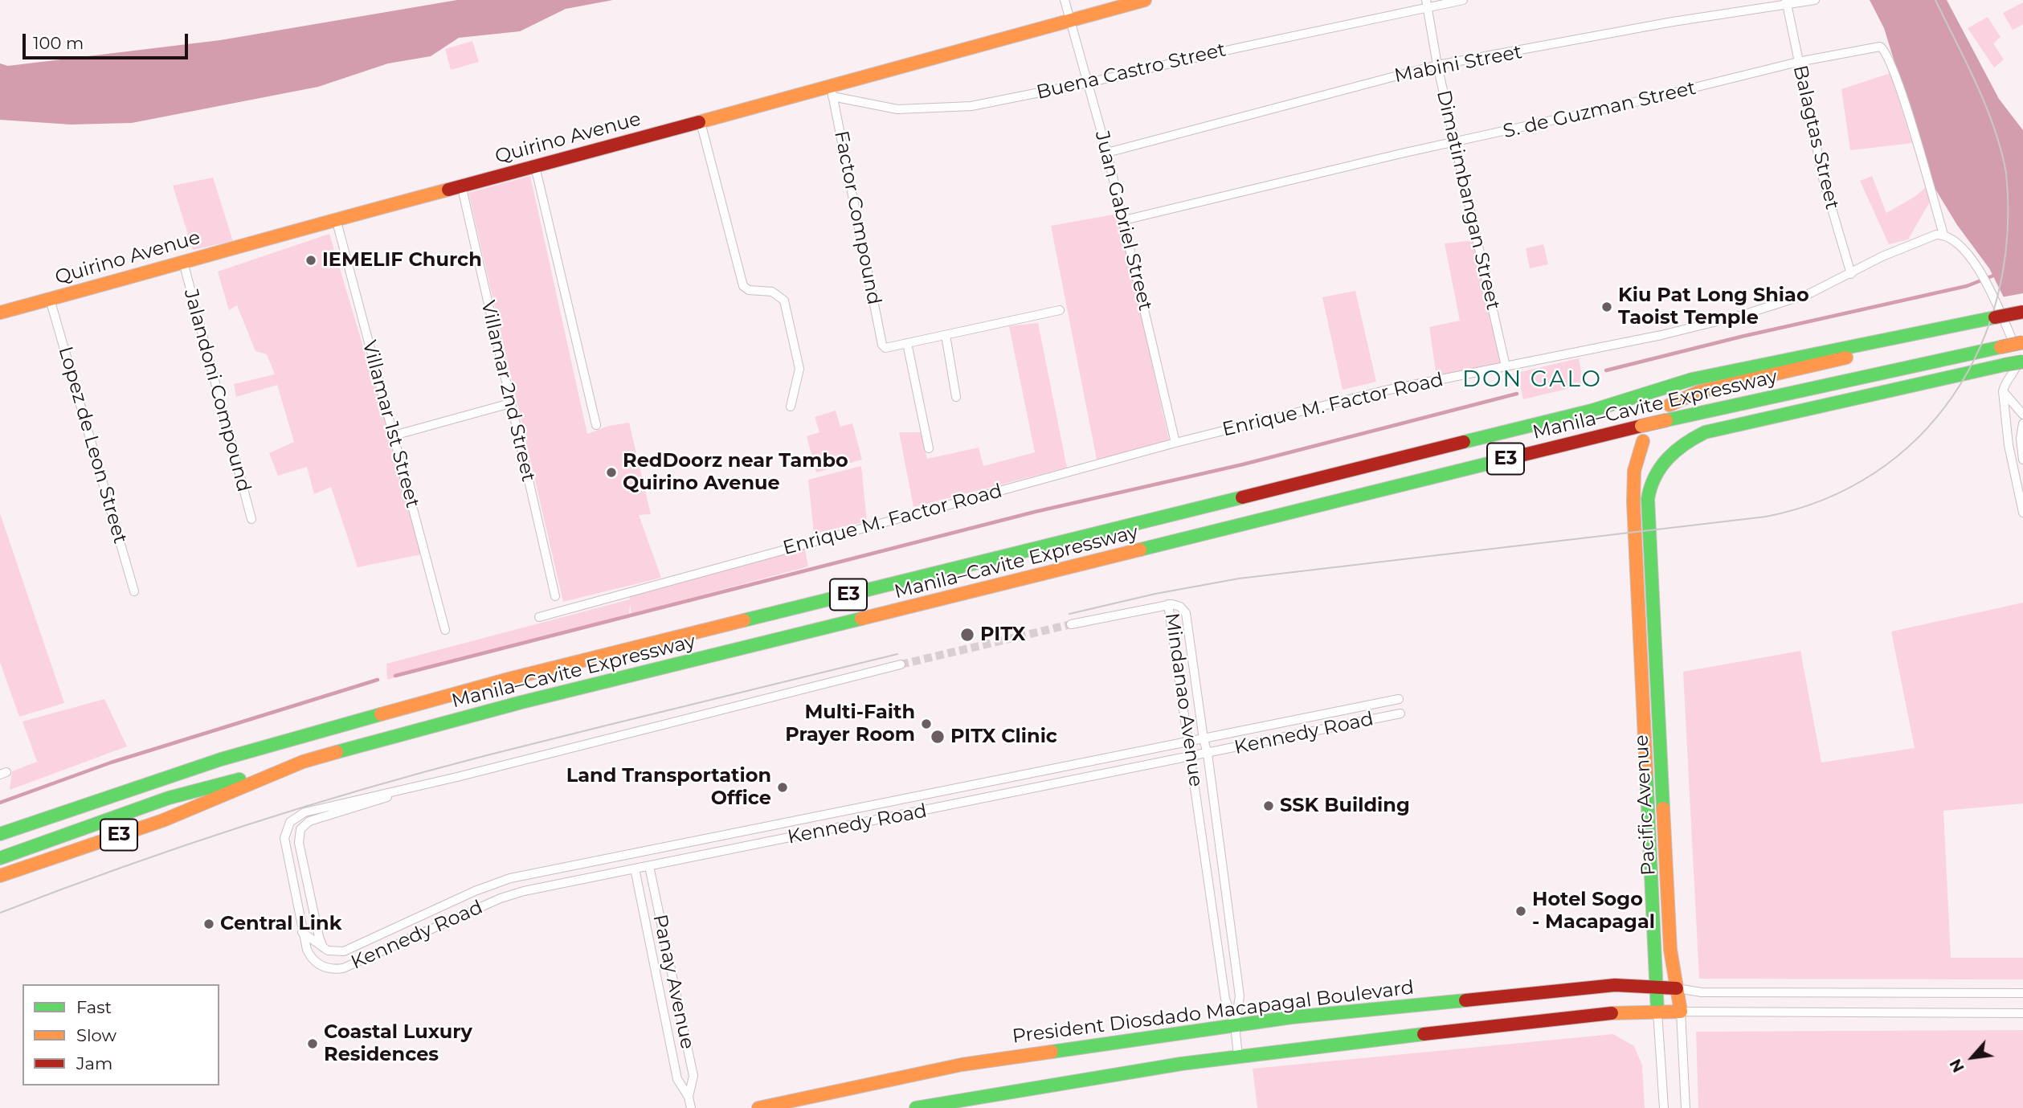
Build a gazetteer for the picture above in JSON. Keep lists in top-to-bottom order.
{
  "streets": {
    "main road": [
      "Quirino Avenue",
      "Manila–Cavite Expressway",
      "E3",
      "Pacific Avenue",
      "President Diosdado Macapagal Boulevard"
    ],
    "street": [
      "Mabini Street",
      "Buena Castro Street",
      "S. de Guzman Street",
      "Balagtas Street",
      "Dimatimbangan Street",
      "Factor Compound",
      "Juan Gabriel Street",
      "Jalandoni Compound",
      "Villamar 2nd Street",
      "Enrique M. Factor Road",
      "Villamar 1st Street",
      "Lopez de Leon Street",
      "Mindanao Avenue",
      "Kennedy Road",
      "Panay Avenue"
    ]
  },
  "crossings": [
    ["Mabini Street", "Balagtas Street"],
    ["Mabini Street", "Dimatimbangan Street"],
    ["Mabini Street", "Juan Gabriel Street"],
    ["Buena Castro Street", "Quirino Avenue"],
    ["Buena Castro Street", "Dimatimbangan Street"],
    ["Buena Castro Street", "Factor Compound"],
    ["Buena Castro Street", "Juan Gabriel Street"],
    ["S. de Guzman Street", "Balagtas Street"],
    ["S. de Guzman Street", "Dimatimbangan Street"],
    ["S. de Guzman Street", "Juan Gabriel Street"],
    ["S. de Guzman Street", "Enrique M. Factor Road"],
    ["Balagtas Street", "Enrique M. Factor Road"],
    ["Quirino Avenue", "Factor Compound"],
    ["Quirino Avenue", "Juan Gabriel Street"],
    ["Quirino Avenue", "Jalandoni Compound"],
    ["Quirino Avenue", "Villamar 2nd Street"],
    ["Quirino Avenue", "Villamar 1st Street"],
    ["Quirino Avenue", "Lopez de Leon Street"],
    ["Dimatimbangan Street", "Enrique M. Factor Road"],
    ["Juan Gabriel Street", "Enrique M. Factor Road"],
    ["Mindanao Avenue", "Kennedy Road"],
    ["Mindanao Avenue", "President Diosdado Macapagal Boulevard"],
    ["Kennedy Road", "Panay Avenue"],
    ["Pacific Avenue", "President Diosdado Macapagal Boulevard"]
  ],
  "districts": ["DON GALO"],
  "places": [
    "IEMELIF Church",
    "Kiu Pat Long Shiao Taoist Temple",
    "RedDoorz near Tambo Quirino Avenue",
    "PITX",
    "Multi-Faith Prayer Room",
    "PITX Clinic",
    "Land Transportation Office",
    "SSK Building",
    "Hotel Sogo - Macapagal",
    "Central Link",
    "Coastal Luxury Residences"
  ],
  "legend": ["Fast", "Slow", "Jam"],
  "scale_bar": "100 m",
  "north": "bottom left"
}
